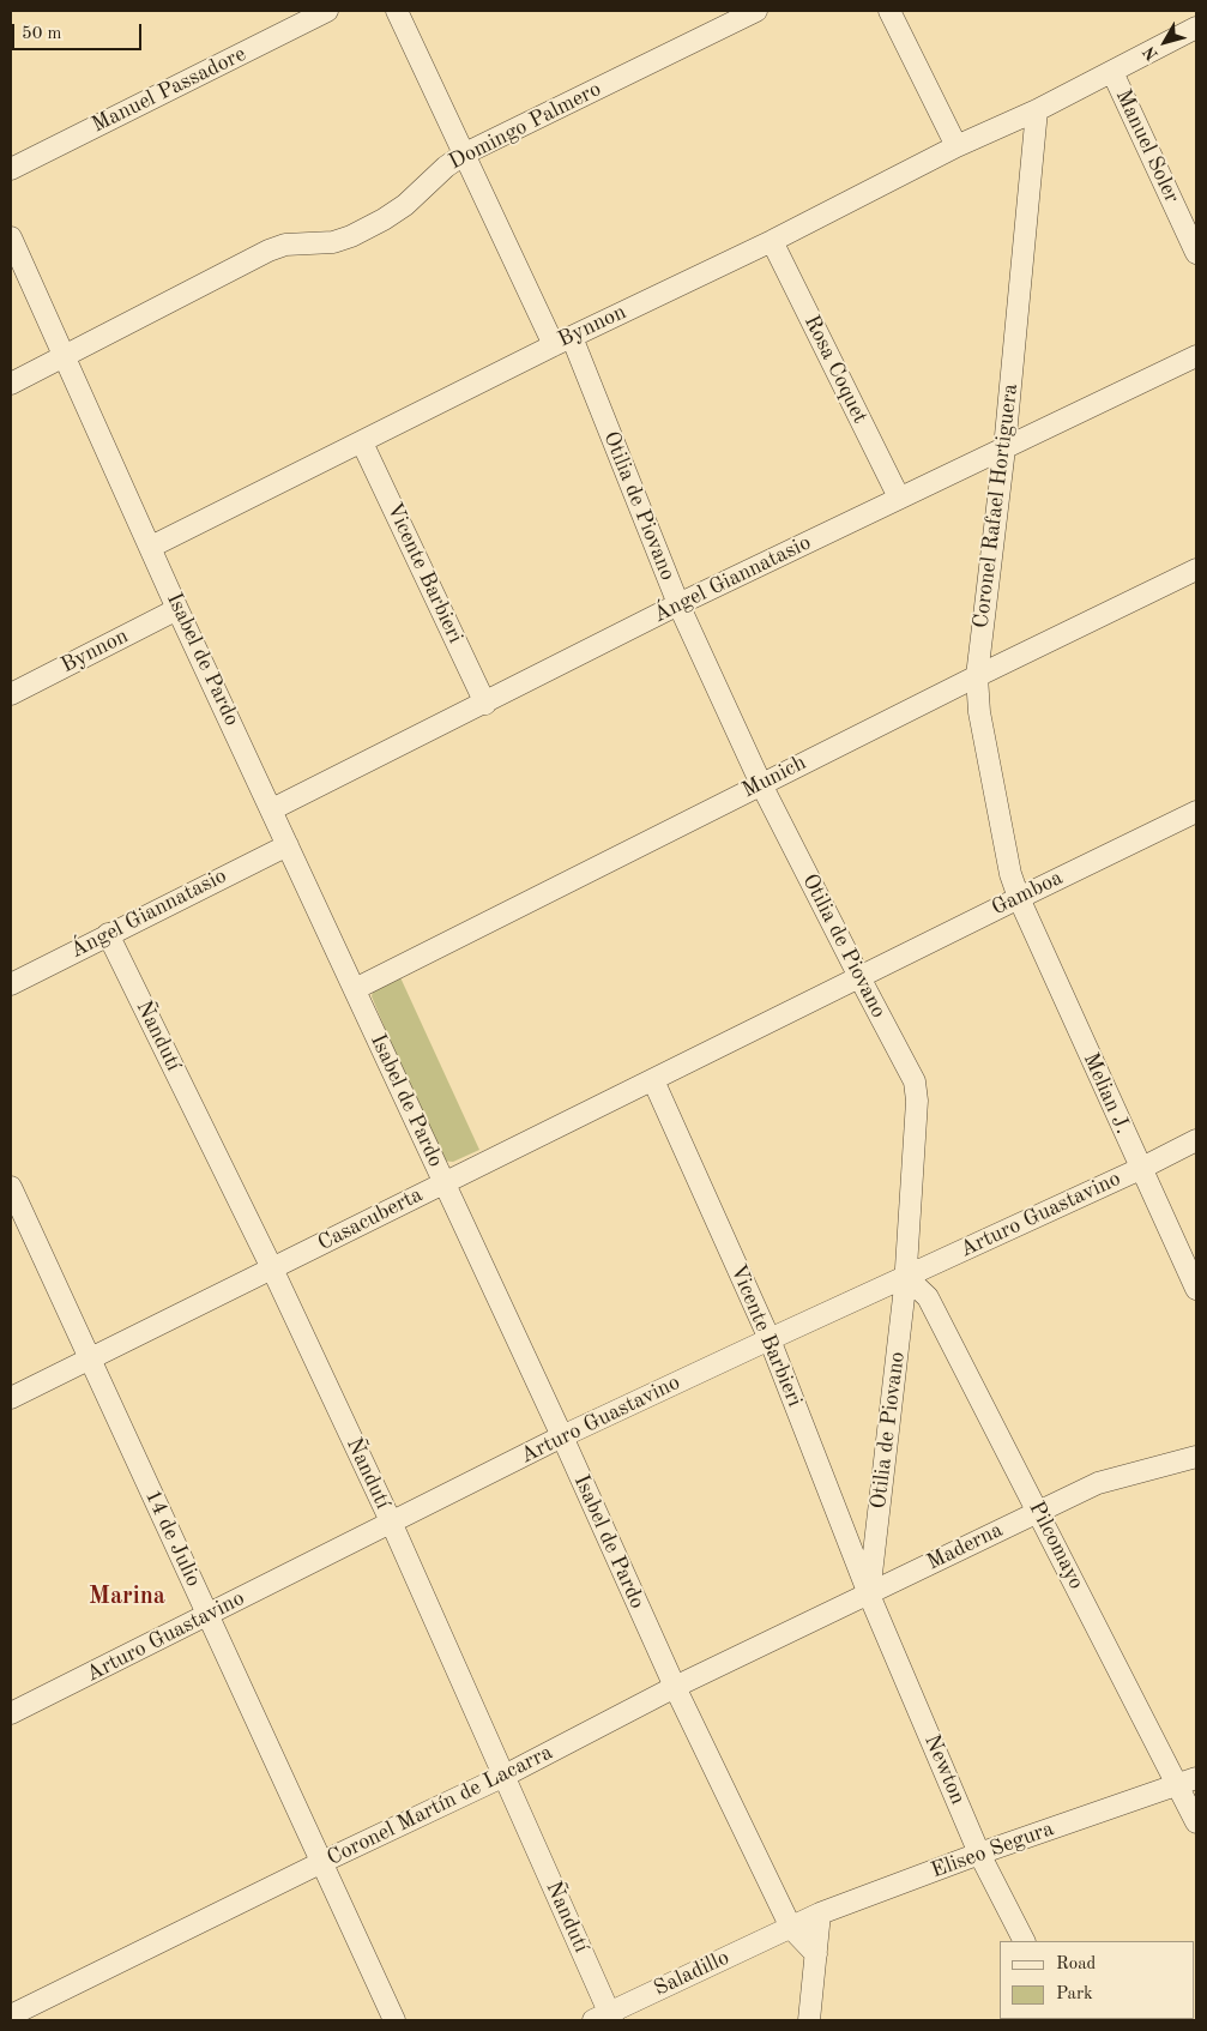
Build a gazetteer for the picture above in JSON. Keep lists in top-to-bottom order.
{
  "streets": {
    "street": [
      "Manuel Passadore",
      "Domingo Palmero",
      "Manuel Soler",
      "Bynnon",
      "Rosa Coquet",
      "Otilia de Piovano",
      "Coronel Rafael Hortiguera",
      "Vicente Barbieri",
      "Ángel Giannatasio",
      "Isabel de Pardo",
      "Munich",
      "Gamboa",
      "Ñandutí",
      "Melian J.",
      "Arturo Guastavino",
      "Casacuberta",
      "14 de Julio",
      "Pilcomayo",
      "Maderna",
      "Newton",
      "Coronel Martín de Lacarra",
      "Eliseo Segura",
      "Saladillo"
    ]
  },
  "crossings": [
    ["Domingo Palmero", "Otilia de Piovano"],
    ["Domingo Palmero", "Isabel de Pardo"],
    ["Manuel Soler", "Bynnon"],
    ["Bynnon", "Rosa Coquet"],
    ["Bynnon", "Otilia de Piovano"],
    ["Bynnon", "Coronel Rafael Hortiguera"],
    ["Bynnon", "Vicente Barbieri"],
    ["Bynnon", "Isabel de Pardo"],
    ["Rosa Coquet", "Ángel Giannatasio"],
    ["Otilia de Piovano", "Vicente Barbieri"],
    ["Otilia de Piovano", "Ángel Giannatasio"],
    ["Otilia de Piovano", "Munich"],
    ["Otilia de Piovano", "Gamboa"],
    ["Otilia de Piovano", "Arturo Guastavino"],
    ["Otilia de Piovano", "Casacuberta"],
    ["Otilia de Piovano", "Pilcomayo"],
    ["Otilia de Piovano", "Maderna"],
    ["Otilia de Piovano", "Newton"],
    ["Otilia de Piovano", "Coronel Martín de Lacarra"],
    ["Coronel Rafael Hortiguera", "Ángel Giannatasio"],
    ["Coronel Rafael Hortiguera", "Munich"],
    ["Coronel Rafael Hortiguera", "Gamboa"],
    ["Coronel Rafael Hortiguera", "Melian J."],
    ["Vicente Barbieri", "Ángel Giannatasio"],
    ["Vicente Barbieri", "Arturo Guastavino"],
    ["Vicente Barbieri", "Casacuberta"],
    ["Vicente Barbieri", "Maderna"],
    ["Vicente Barbieri", "Newton"],
    ["Vicente Barbieri", "Coronel Martín de Lacarra"],
    ["Ángel Giannatasio", "Isabel de Pardo"],
    ["Ángel Giannatasio", "Ñandutí"],
    ["Isabel de Pardo", "Munich"],
    ["Isabel de Pardo", "Arturo Guastavino"],
    ["Isabel de Pardo", "Casacuberta"],
    ["Isabel de Pardo", "Coronel Martín de Lacarra"],
    ["Isabel de Pardo", "Eliseo Segura"],
    ["Isabel de Pardo", "Saladillo"],
    ["Gamboa", "Melian J."],
    ["Gamboa", "Casacuberta"],
    ["Ñandutí", "Arturo Guastavino"],
    ["Ñandutí", "Casacuberta"],
    ["Ñandutí", "Coronel Martín de Lacarra"],
    ["Ñandutí", "Saladillo"],
    ["Melian J.", "Arturo Guastavino"],
    ["Arturo Guastavino", "14 de Julio"],
    ["Arturo Guastavino", "Pilcomayo"],
    ["Casacuberta", "14 de Julio"],
    ["14 de Julio", "Coronel Martín de Lacarra"],
    ["Pilcomayo", "Maderna"],
    ["Pilcomayo", "Eliseo Segura"],
    ["Maderna", "Newton"],
    ["Maderna", "Coronel Martín de Lacarra"],
    ["Newton", "Coronel Martín de Lacarra"],
    ["Newton", "Eliseo Segura"],
    ["Eliseo Segura", "Saladillo"]
  ],
  "districts": ["Marina"],
  "legend": ["Road", "Park"],
  "scale_bar": "50 m",
  "north": "bottom left"
}
